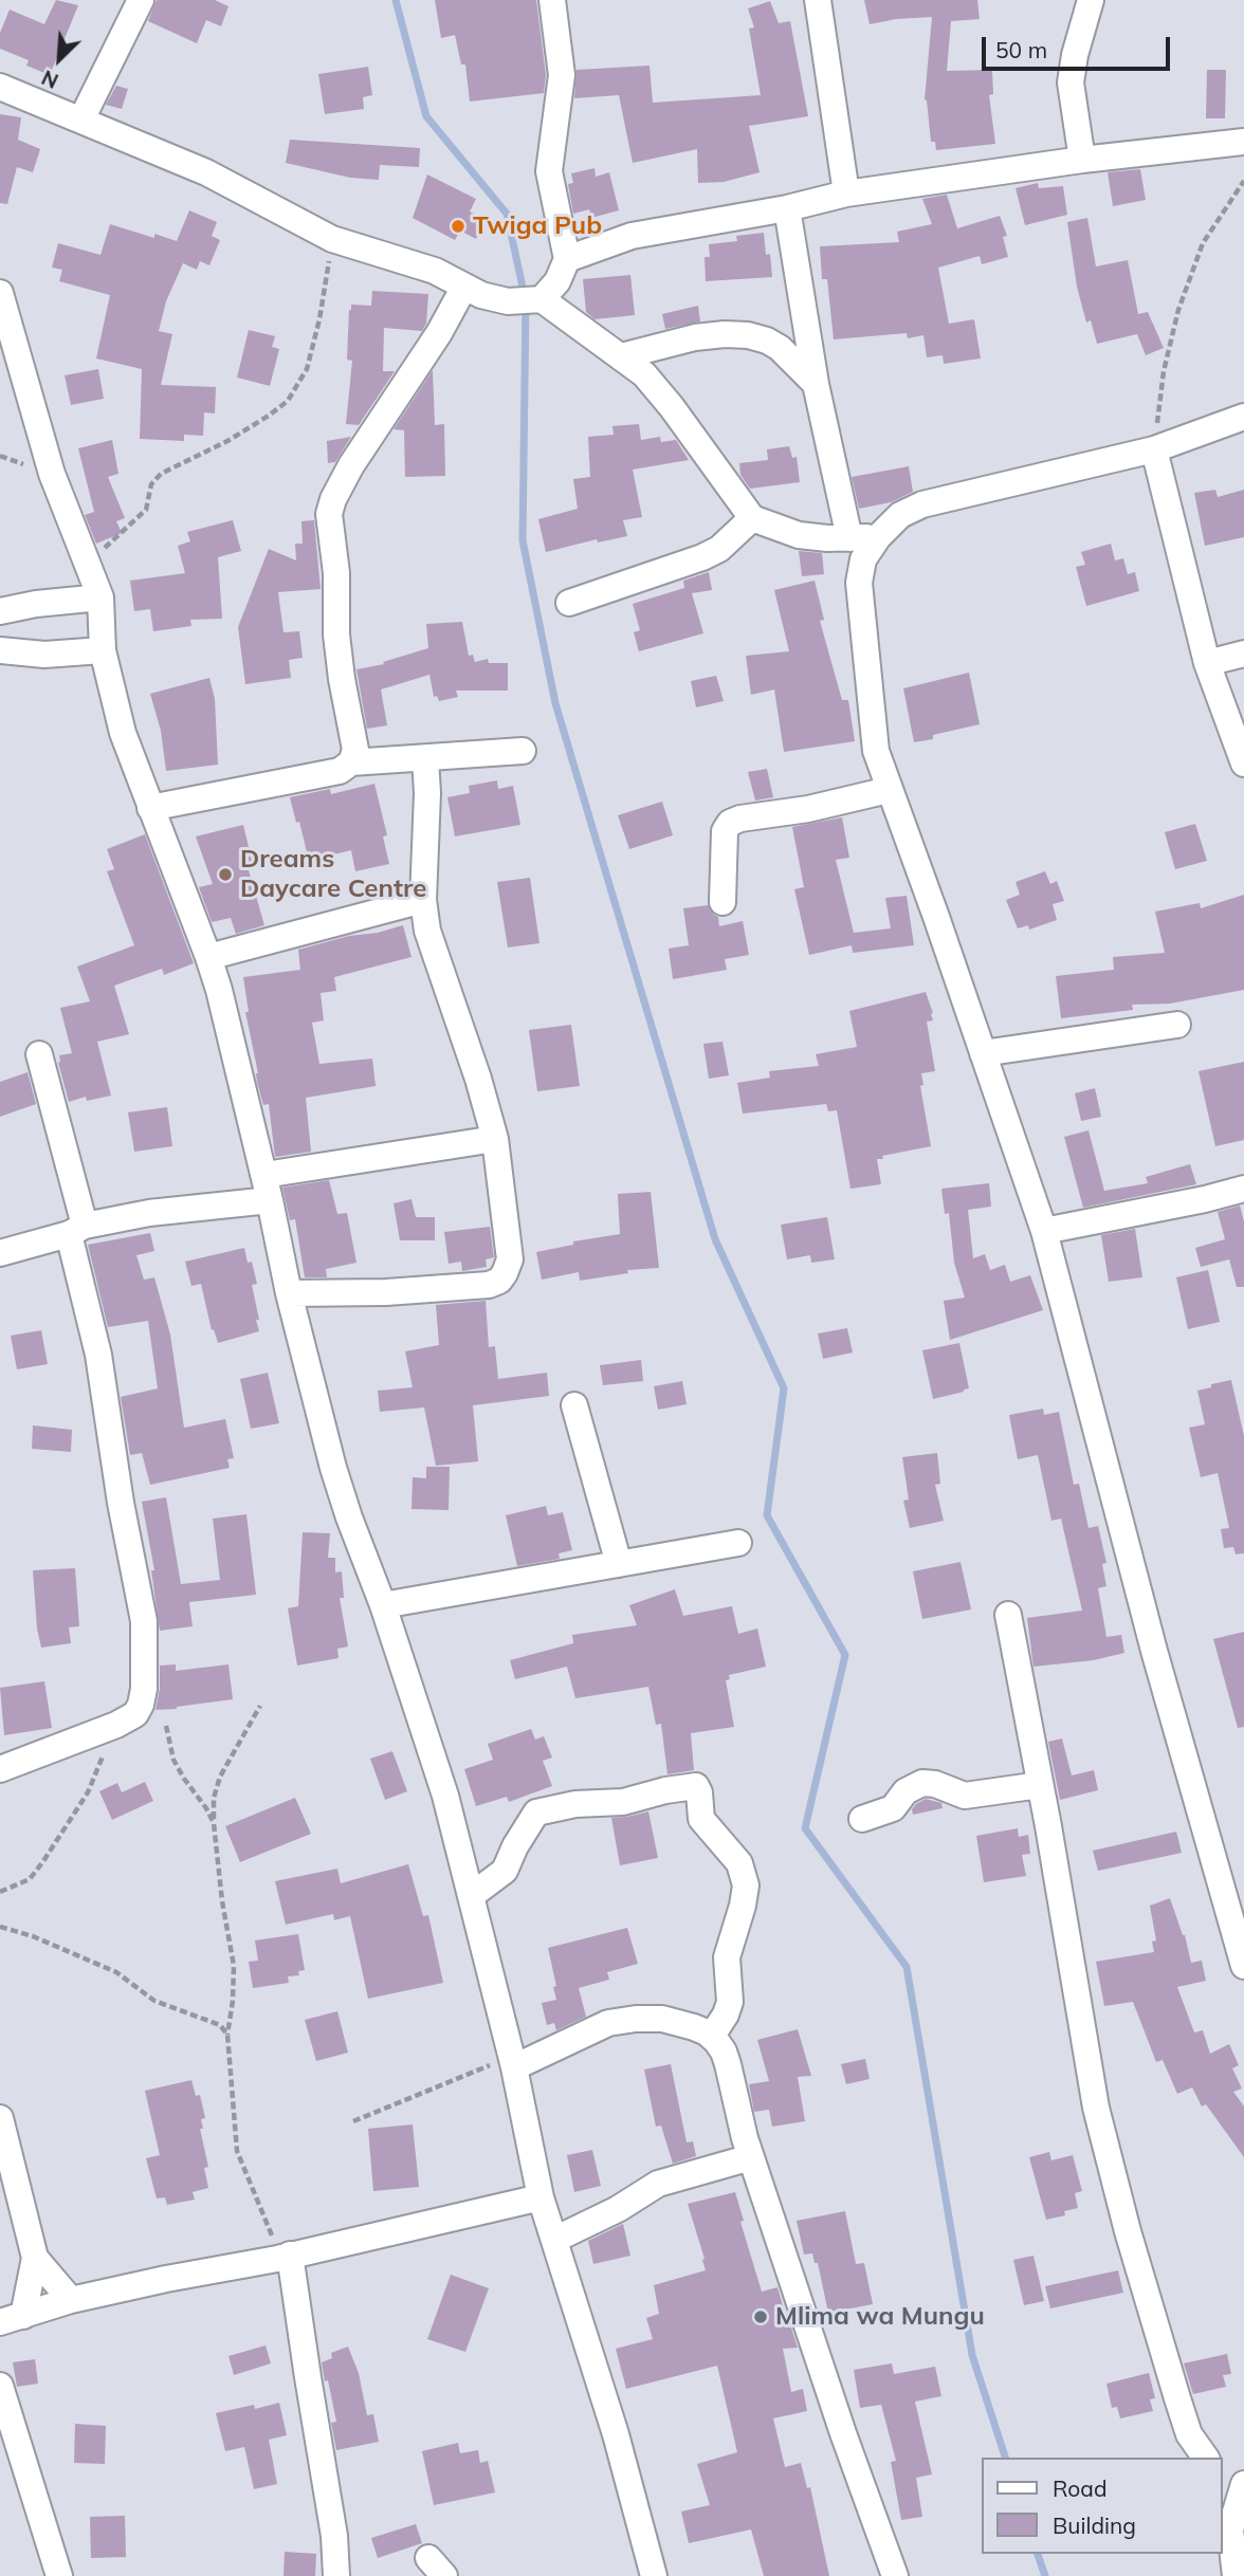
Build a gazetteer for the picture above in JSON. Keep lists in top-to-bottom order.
{
  "places": ["Twiga Pub", "Dreams Daycare Centre", "Mlima wa Mungu"],
  "legend": ["Road", "Building"],
  "scale_bar": "50 m",
  "north": "bottom left"
}
